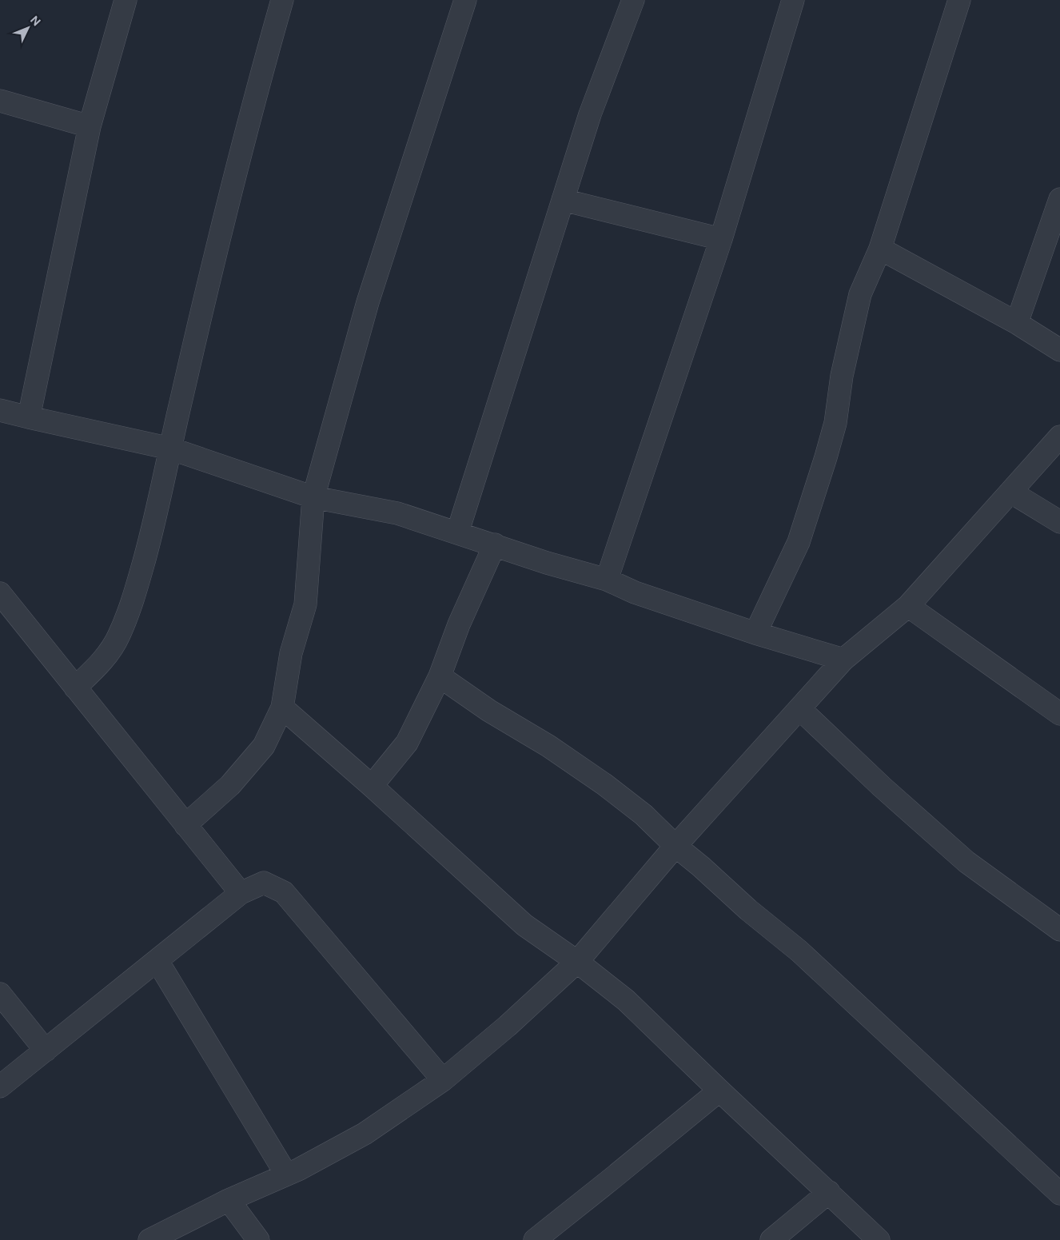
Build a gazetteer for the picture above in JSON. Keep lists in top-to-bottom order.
{
  "north": "top right"
}
